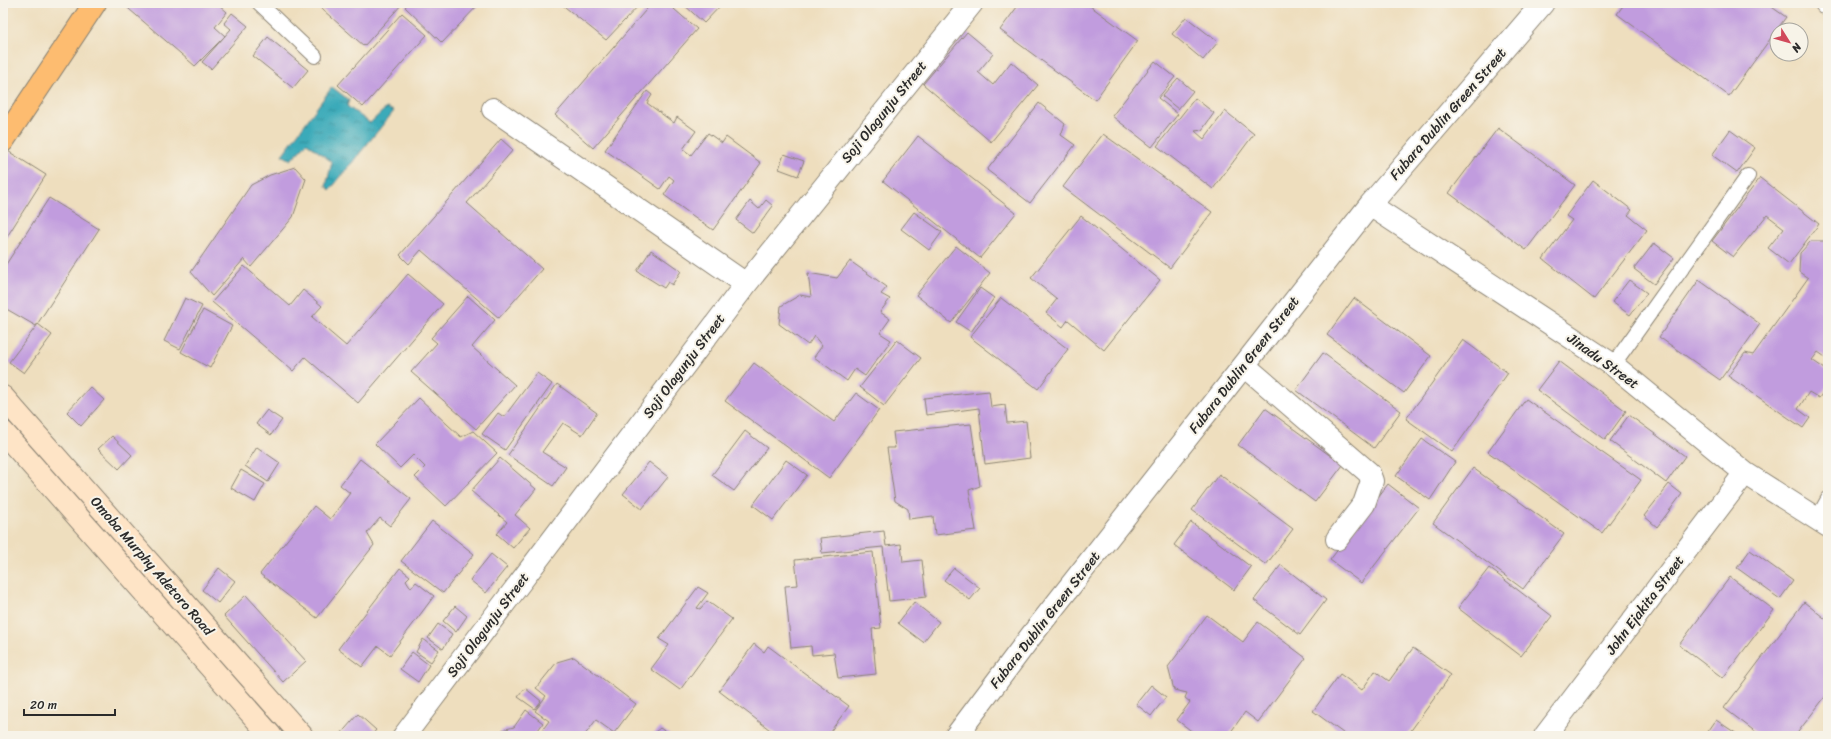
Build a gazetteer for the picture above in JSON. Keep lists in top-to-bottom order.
{
  "streets": {
    "street": [
      "Soji Olagunju Street",
      "Fubara Dublin Green Street",
      "Jinadu Street",
      "Omoba Murphy Adetoro Road",
      "John Ejakita Street"
    ]
  },
  "crossings": [
    ["Fubara Dublin Green Street", "Jinadu Street"],
    ["Jinadu Street", "John Ejakita Street"]
  ],
  "scale_bar": "20 m",
  "north": "bottom right"
}
